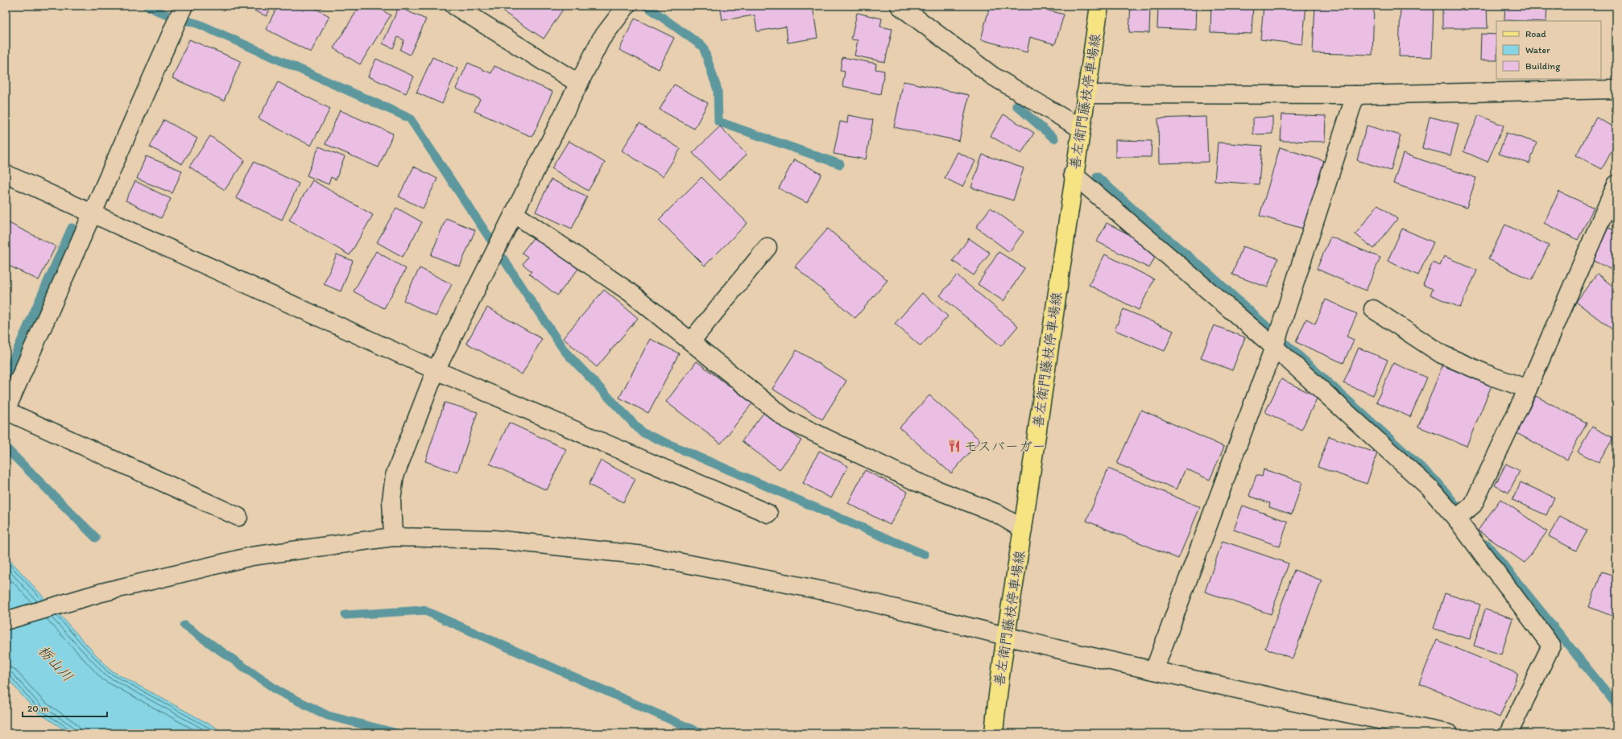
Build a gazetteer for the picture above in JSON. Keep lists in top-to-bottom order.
{
  "streets": {
    "main road": ["善左衛門藤枝停車場線"]
  },
  "water": ["栃山川"],
  "places": {
    "restaurant": ["モスバーガー"]
  },
  "legend": ["Road", "Water", "Building"],
  "scale_bar": "20 m"
}
